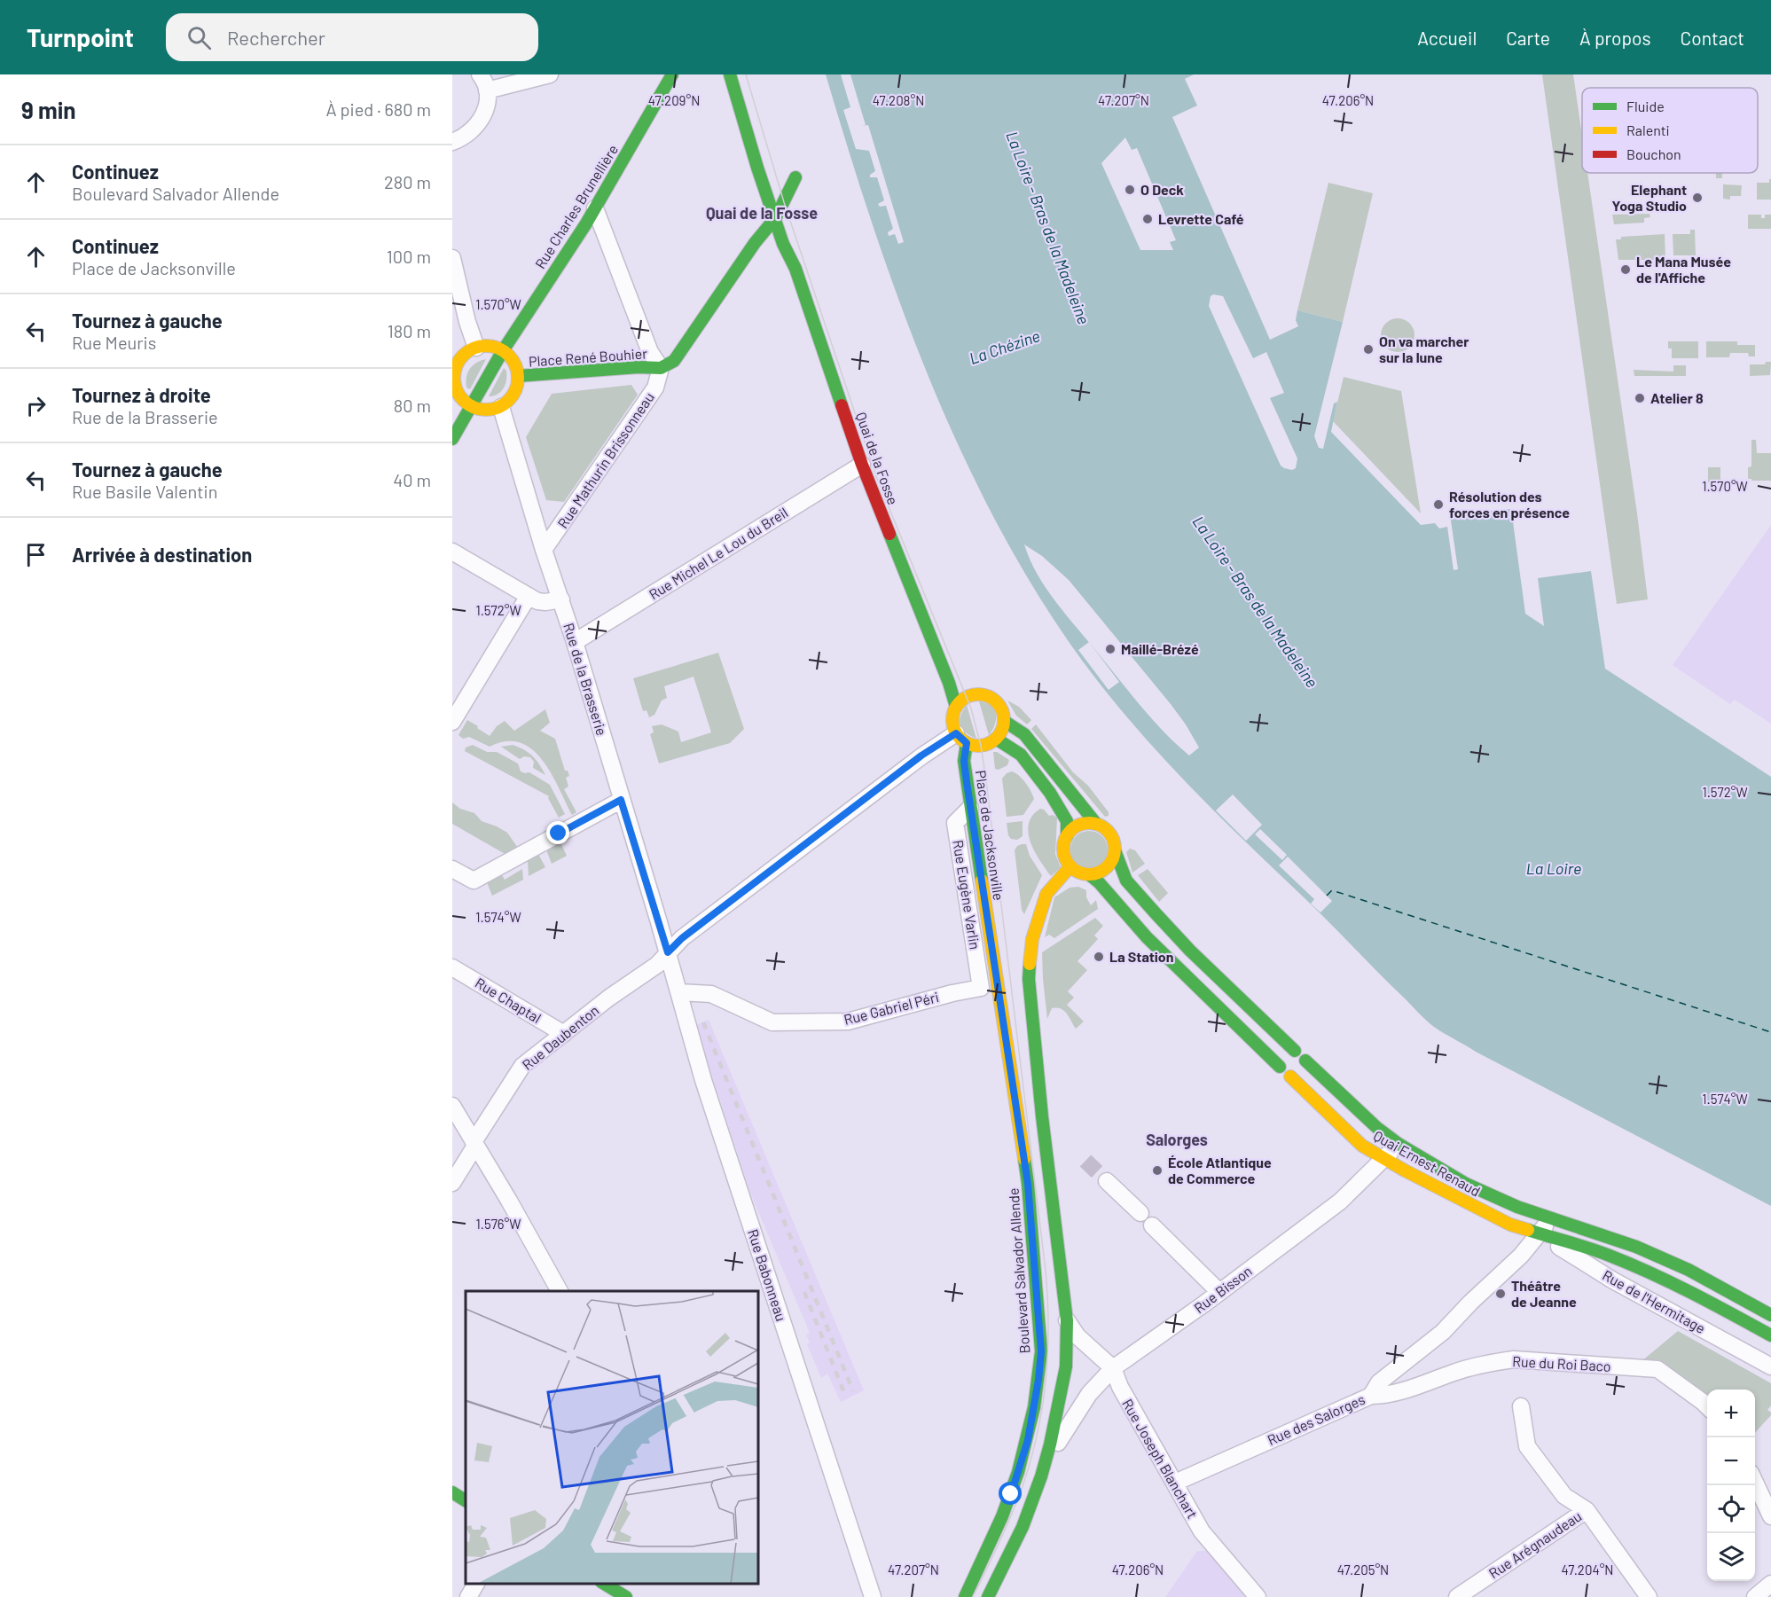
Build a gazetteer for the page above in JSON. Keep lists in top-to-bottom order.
{
  "streets": {
    "main road": [
      "Rue Charles Brunellière",
      "Place René Bouhier",
      "Quai de la Fosse",
      "Place de Jacksonville",
      "Quai Ernest Renaud",
      "Boulevard Salvador Allende"
    ],
    "street": [
      "Rue Mathurin Brissonneau",
      "Rue Michel Le Lou du Breil",
      "Rue de la Brasserie",
      "Rue Eugène Varlin",
      "Rue Chaptal",
      "Rue Gabriel Péri",
      "Rue Daubenton",
      "Rue Babonneau",
      "Rue Bisson",
      "Rue de l'Hermitage",
      "Rue du Roi Baco",
      "Rue des Salorges",
      "Rue Joseph Blanchart",
      "Rue Arégnaudeau"
    ]
  },
  "crossings": [
    ["Rue Charles Brunellière", "Place René Bouhier"],
    ["Place René Bouhier", "Rue Mathurin Brissonneau"],
    ["Place René Bouhier", "Rue de la Brasserie"],
    ["Quai de la Fosse", "Rue Michel Le Lou du Breil"],
    ["Quai de la Fosse", "Place de Jacksonville"],
    ["Quai de la Fosse", "Rue Daubenton"],
    ["Rue Mathurin Brissonneau", "Rue de la Brasserie"],
    ["Rue Michel Le Lou du Breil", "Rue de la Brasserie"],
    ["Rue de la Brasserie", "Rue Daubenton"],
    ["Rue de la Brasserie", "Rue Babonneau"],
    ["Place de Jacksonville", "Rue Eugène Varlin"],
    ["Place de Jacksonville", "Rue Daubenton"],
    ["Place de Jacksonville", "Boulevard Salvador Allende"],
    ["Rue Eugène Varlin", "Rue Gabriel Péri"],
    ["Rue Chaptal", "Rue Daubenton"],
    ["Rue Gabriel Péri", "Rue Babonneau"],
    ["Rue Daubenton", "Rue Babonneau"],
    ["Quai Ernest Renaud", "Rue Bisson"],
    ["Quai Ernest Renaud", "Rue de l'Hermitage"],
    ["Quai Ernest Renaud", "Rue des Salorges"],
    ["Rue Bisson", "Rue Joseph Blanchart"],
    ["Rue de l'Hermitage", "Rue des Salorges"],
    ["Rue du Roi Baco", "Rue des Salorges"],
    ["Rue des Salorges", "Rue Joseph Blanchart"]
  ],
  "districts": ["Quai de la Fosse", "Salorges"],
  "water": ["La Loire - Bras de la Madeleine", "La Chézine", "La Loire"],
  "places": [
    "O Deck",
    "Elephant Yoga Studio",
    "Levrette Café",
    "Le Mana Musée de l'Affiche",
    "On va marcher sur la lune",
    "Atelier 8",
    "Résolution des forces en présence",
    "Maillé-Brézé",
    "La Station",
    "École Atlantique de Commerce",
    "Théâtre de Jeanne"
  ],
  "legend": ["Fluide", "Ralenti", "Bouchon"],
  "page": {
    "header": "Turnpoint",
    "search": "Rechercher",
    "nav": [
      "Accueil",
      "Carte",
      "À propos",
      "Contact"
    ],
    "heading": ["9 min", "À pied · 680 m"],
    "list": [
      ["Continuez", "Boulevard Salvador Allende", "280 m"],
      ["Continuez", "Place de Jacksonville", "100 m"],
      ["Tournez à gauche", "Rue Meuris", "180 m"],
      ["Tournez à droite", "Rue de la Brasserie", "80 m"],
      ["Tournez à gauche", "Rue Basile Valentin", "40 m"],
      "Arrivée à destination"
    ],
    "map_buttons": ["+", "−"]
  },
  "coordinates": [
    "47.209°N",
    "47.208°N",
    "47.207°N",
    "47.206°N",
    "1.570°W",
    "1.572°W",
    "1.574°W",
    "1.576°W",
    "47.205°N",
    "47.204°N"
  ]
}
